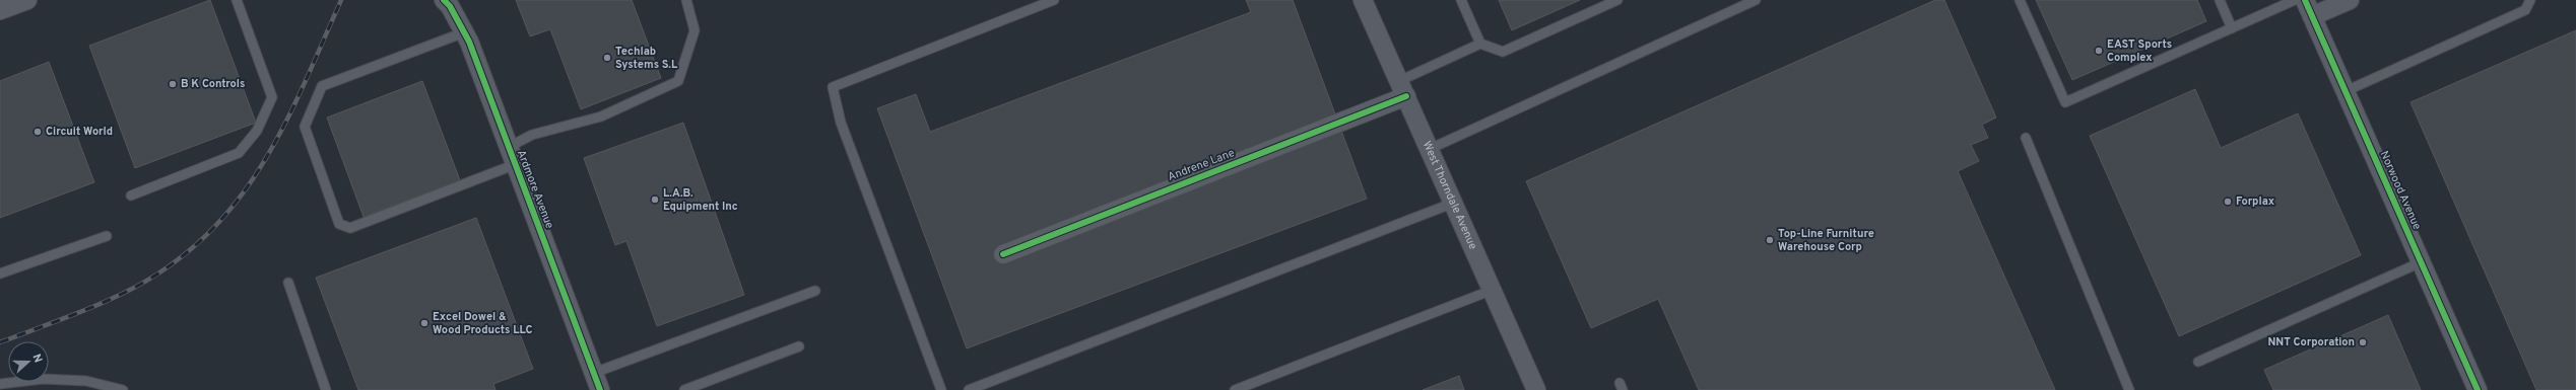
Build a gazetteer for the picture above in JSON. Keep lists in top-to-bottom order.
{
  "streets": {
    "street": [
      "Andrene Lane",
      "Ardmore Avenue",
      "Norwood Avenue",
      "West Thorndale Avenue"
    ]
  },
  "crossings": [
    ["Andrene Lane", "West Thorndale Avenue"]
  ],
  "places": [
    "EAST Sports Complex",
    "Techlab Systems S.L",
    "B K Controls",
    "Circuit World",
    "L.A.B. Equipment Inc",
    "Forplax",
    "Top-Line Furniture Warehouse Corp",
    "Excel Dowel & Wood Products LLC",
    "NNT Corporation"
  ],
  "north": "right"
}
